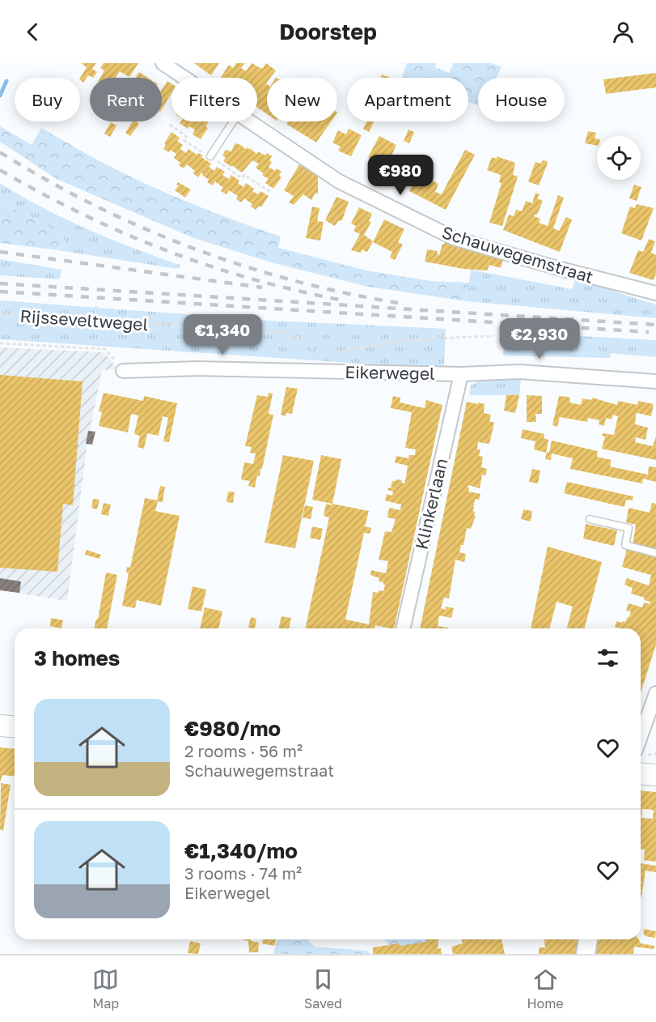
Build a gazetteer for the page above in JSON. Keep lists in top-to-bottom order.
{
  "streets": {
    "street": ["Schauwegemstraat", "Eikerwegel", "Klinkerlaan"],
    "path": ["Rijsseveltwegel"]
  },
  "crossings": [
    ["Rijsseveltwegel", "Eikerwegel"],
    ["Eikerwegel", "Klinkerlaan"]
  ],
  "page": {
    "header": "Doorstep",
    "chip": [
      "Buy",
      "Rent",
      "Filters",
      "New",
      "Apartment",
      "House"
    ],
    "price": ["€980", "€1,340", "€2,930"],
    "heading": "3 homes",
    "list": [
      {
        "name": "€980/mo",
        "note": "2 rooms · 56 m² · Schauwegemstraat"
      },
      {
        "name": "€1,340/mo",
        "note": "3 rooms · 74 m² · Eikerwegel"
      }
    ],
    "tabs": ["Map", "Saved", "Home"]
  }
}
